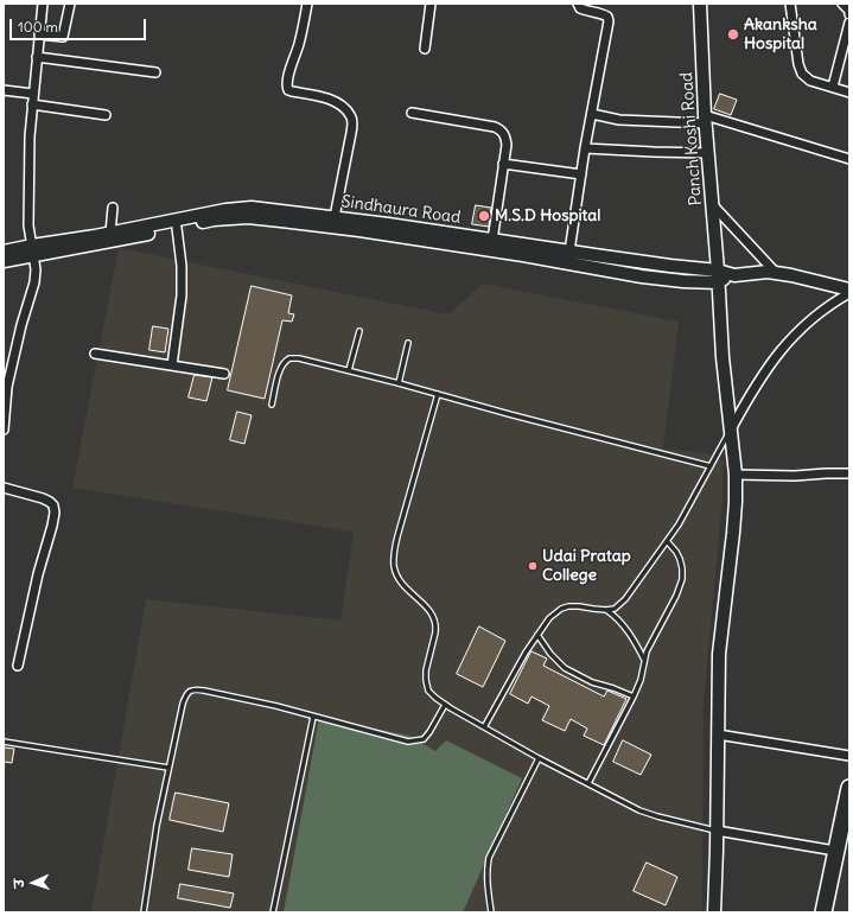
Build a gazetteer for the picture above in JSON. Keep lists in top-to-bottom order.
{
  "streets": {
    "street": ["Panch Koshi Road", "Sindhaura Road"]
  },
  "crossings": [
    ["Panch Koshi Road", "Sindhaura Road"]
  ],
  "places": ["Akanksha Hospital", "M.S.D Hospital", "Udai Pratap College"],
  "scale_bar": "100 m",
  "north": "left"
}
